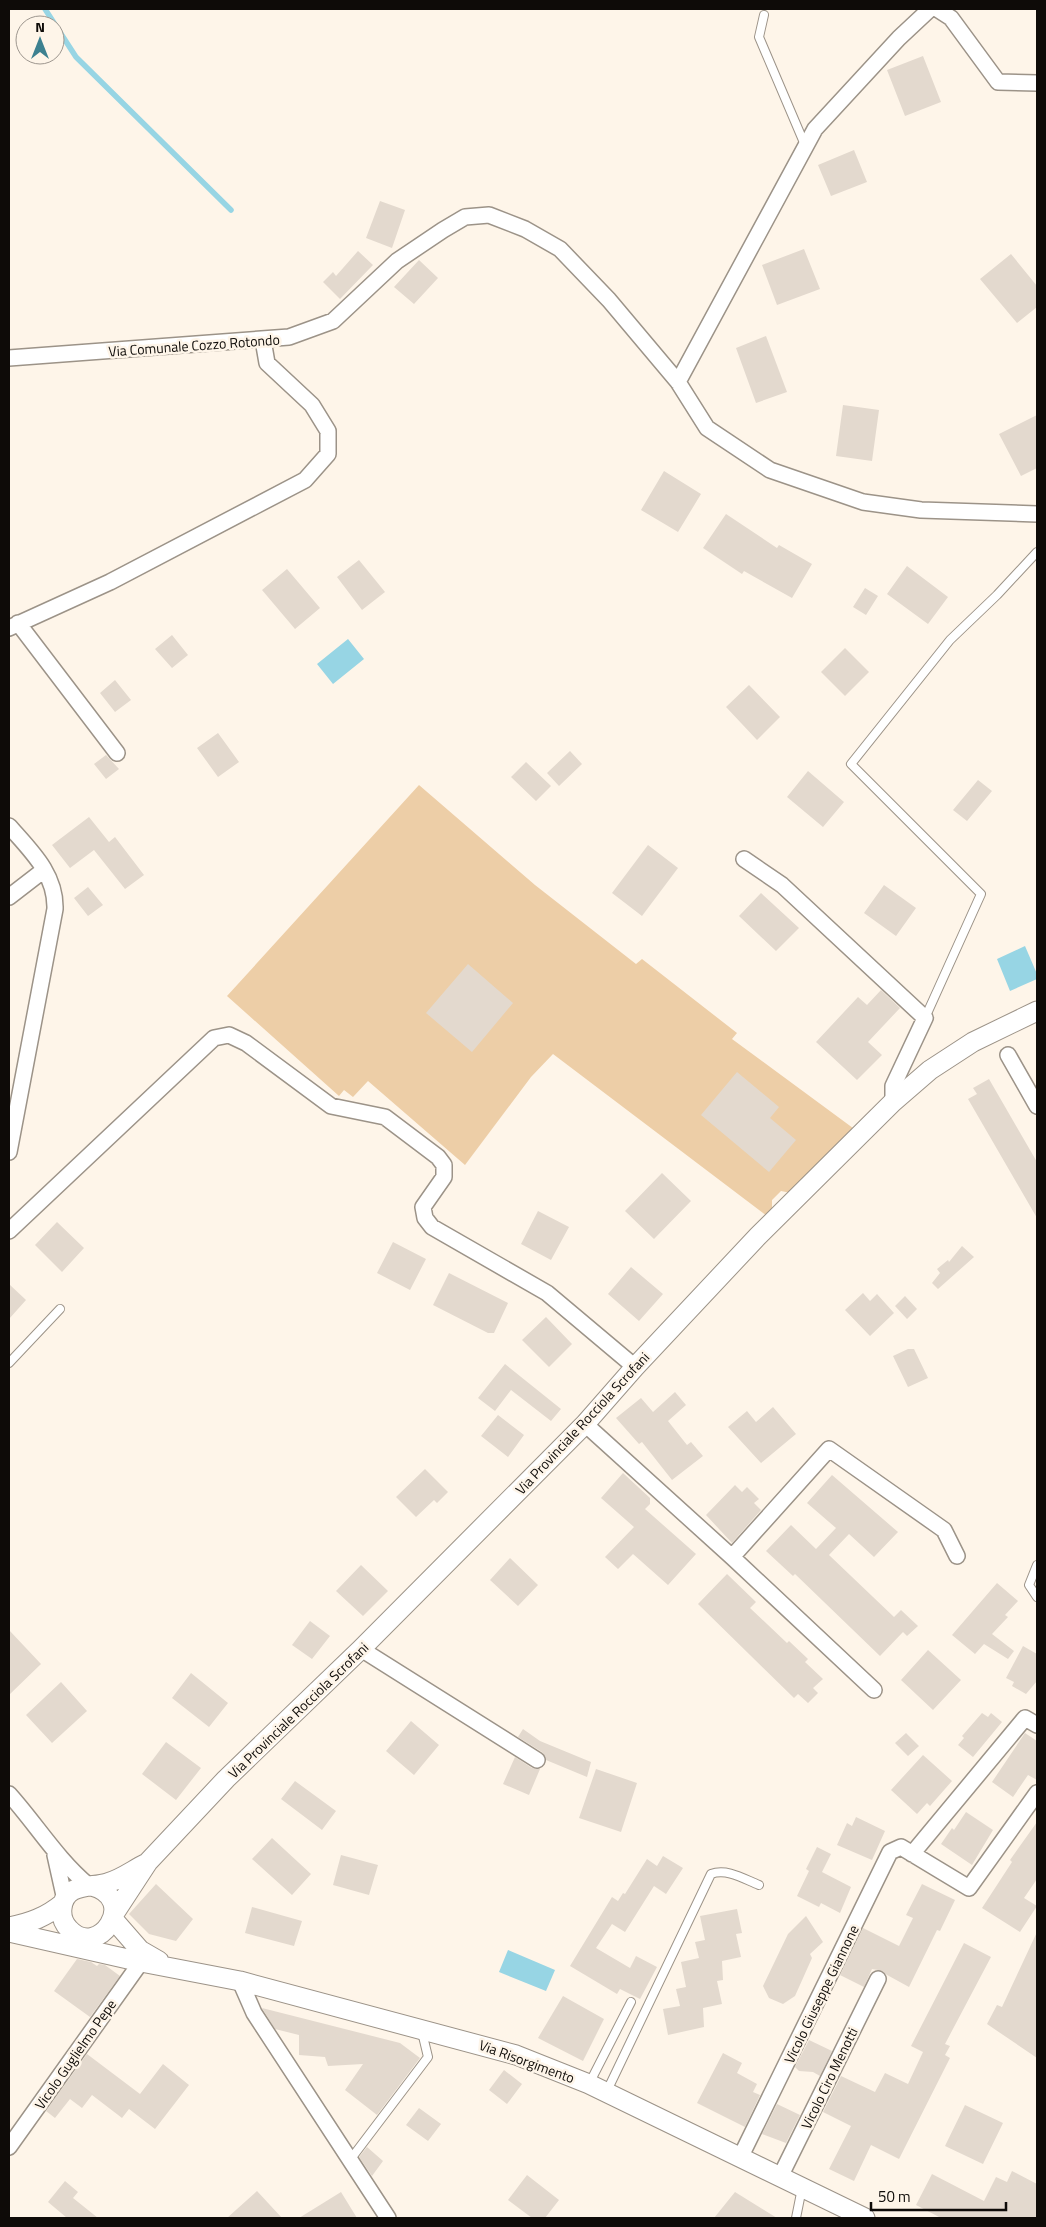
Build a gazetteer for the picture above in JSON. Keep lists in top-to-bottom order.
{
  "streets": {
    "street": [
      "Via Comunale Cozzo Rotondo",
      "Via Provinciale Rocciola Scrofani",
      "Vicolo Giuseppe Giannone",
      "Vicolo Guglielmo Pepe",
      "Via Risorgimento",
      "Vicolo Ciro Menotti"
    ]
  },
  "crossings": [
    ["Vicolo Giuseppe Giannone", "Via Risorgimento"],
    ["Via Risorgimento", "Vicolo Ciro Menotti"]
  ],
  "scale_bar": "50 m",
  "north": "top"
}
